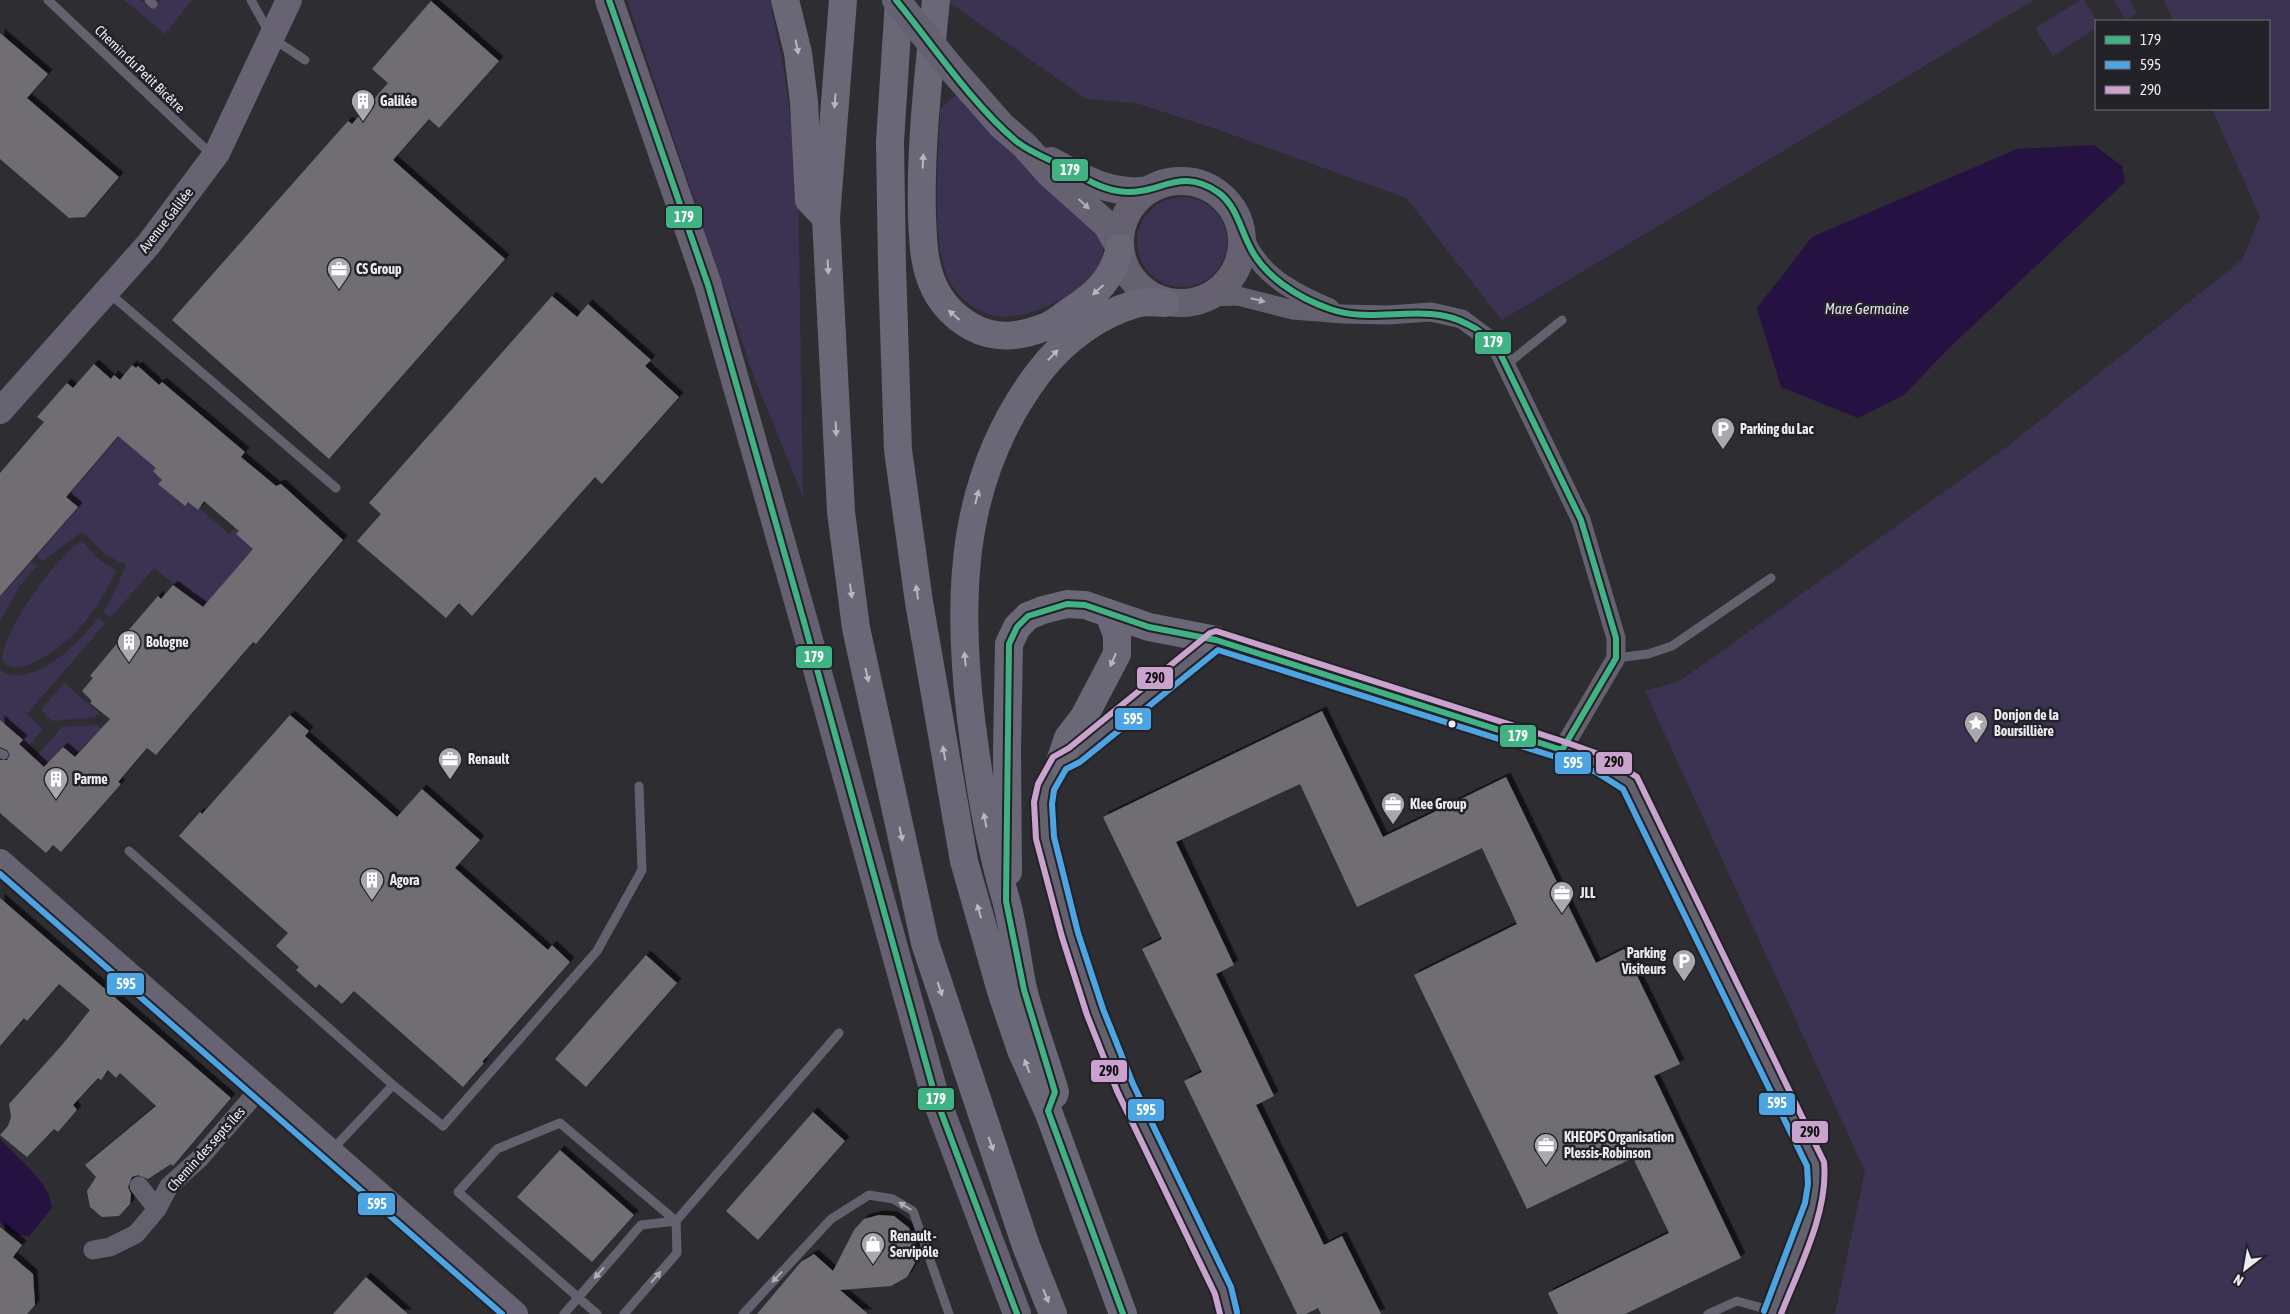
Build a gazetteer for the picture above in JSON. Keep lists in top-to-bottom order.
{
  "streets": {
    "main road": ["Avenue Galilée"],
    "street": ["Chemin des septs îles"],
    "lane": ["Chemin du Petit Bicêtre"]
  },
  "crossings": [
    ["Chemin du Petit Bicêtre", "Avenue Galilée"]
  ],
  "water": ["Mare Germaine"],
  "places": {
    "building": [
      "Galilée",
      "Bologne",
      "Parme",
      "Agora"
    ],
    "office": [
      "CS Group",
      "Renault",
      "Klee Group",
      "JLL",
      "KHEOPS Organisation Plessis-Robinson"
    ],
    "parking": ["Parking du Lac", "Parking Visiteurs"],
    "place": ["Donjon de la Boursillière"],
    "shop": ["Renault - Servipôle"]
  },
  "lines": ["transit line 179", "transit line 290", "transit line 595"],
  "legend": ["179", "595", "290"],
  "north": "bottom left"
}
